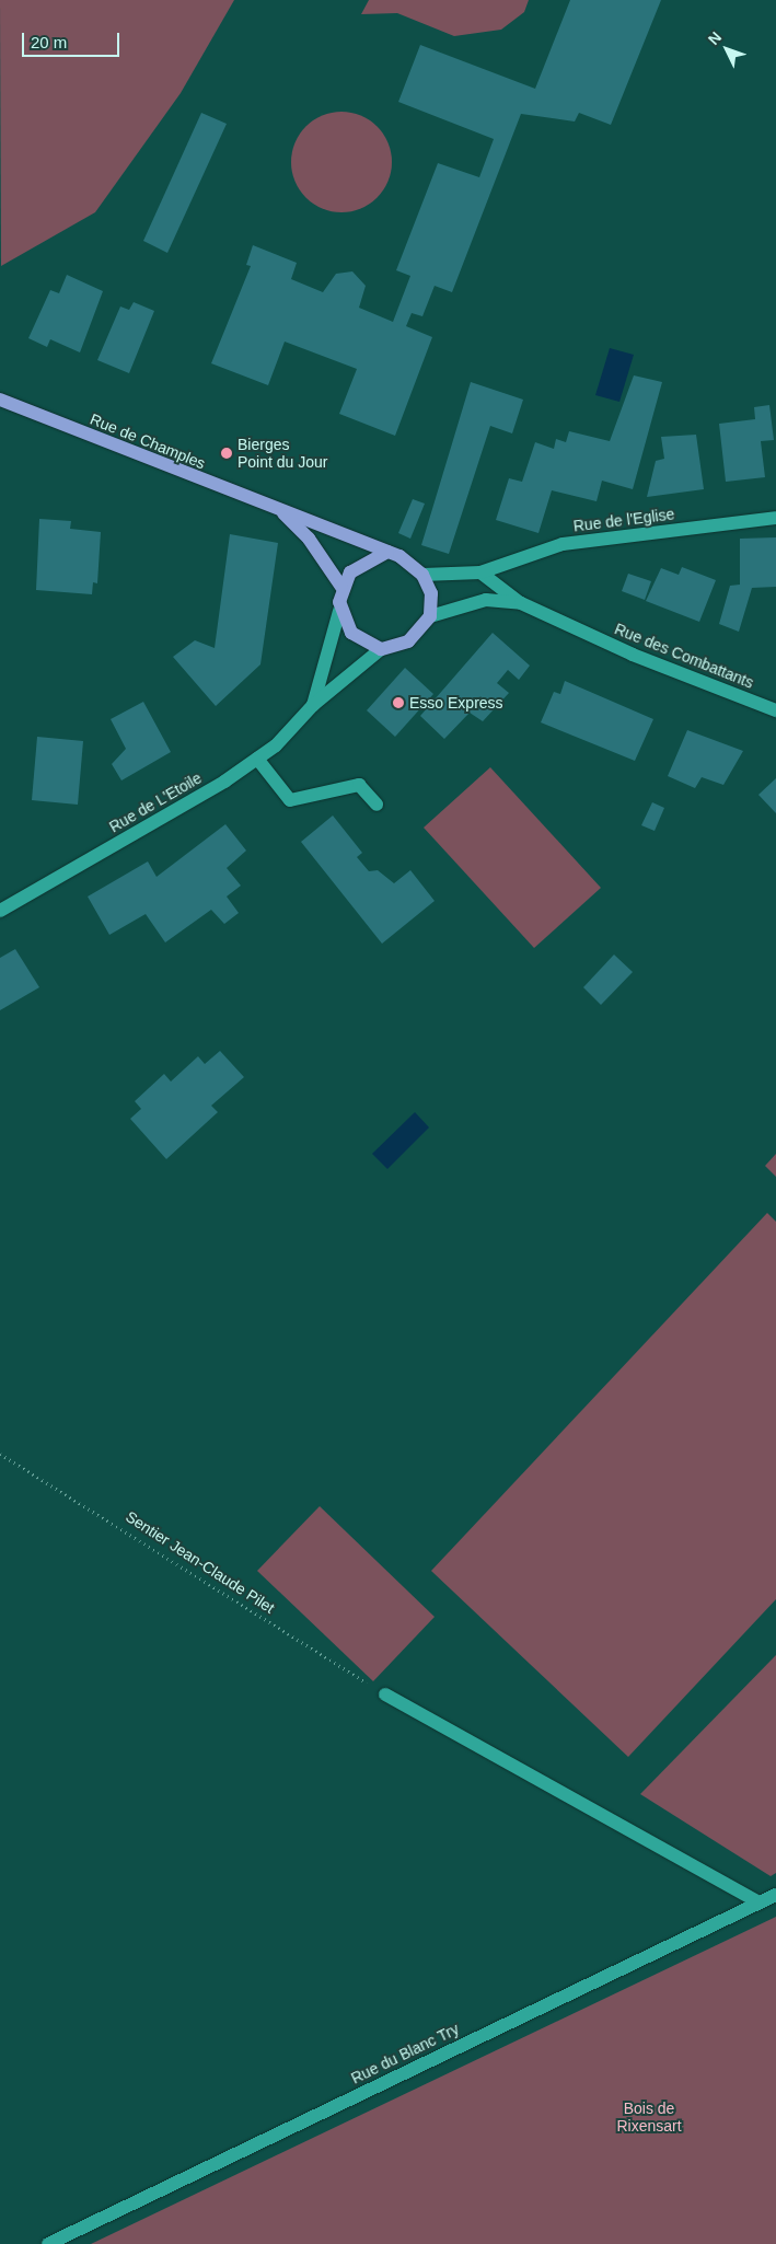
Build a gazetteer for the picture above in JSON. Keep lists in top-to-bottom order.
{
  "streets": {
    "main road": ["Rue de Champles"],
    "street": [
      "Rue de l'Eglise",
      "Rue des Combattants",
      "Rue de L'Etoile",
      "Rue du Blanc Try"
    ],
    "path": ["Sentier Jean-Claude Pilet"]
  },
  "crossings": [
    ["Rue de Champles", "Rue des Combattants"],
    ["Rue de Champles", "Rue de L'Etoile"],
    ["Rue de l'Eglise", "Rue des Combattants"],
    ["Rue des Combattants", "Rue de L'Etoile"]
  ],
  "parks": ["Bois de Rixensart"],
  "places": ["Bierges Point du Jour", "Esso Express"],
  "scale_bar": "20 m",
  "north": "top left"
}
